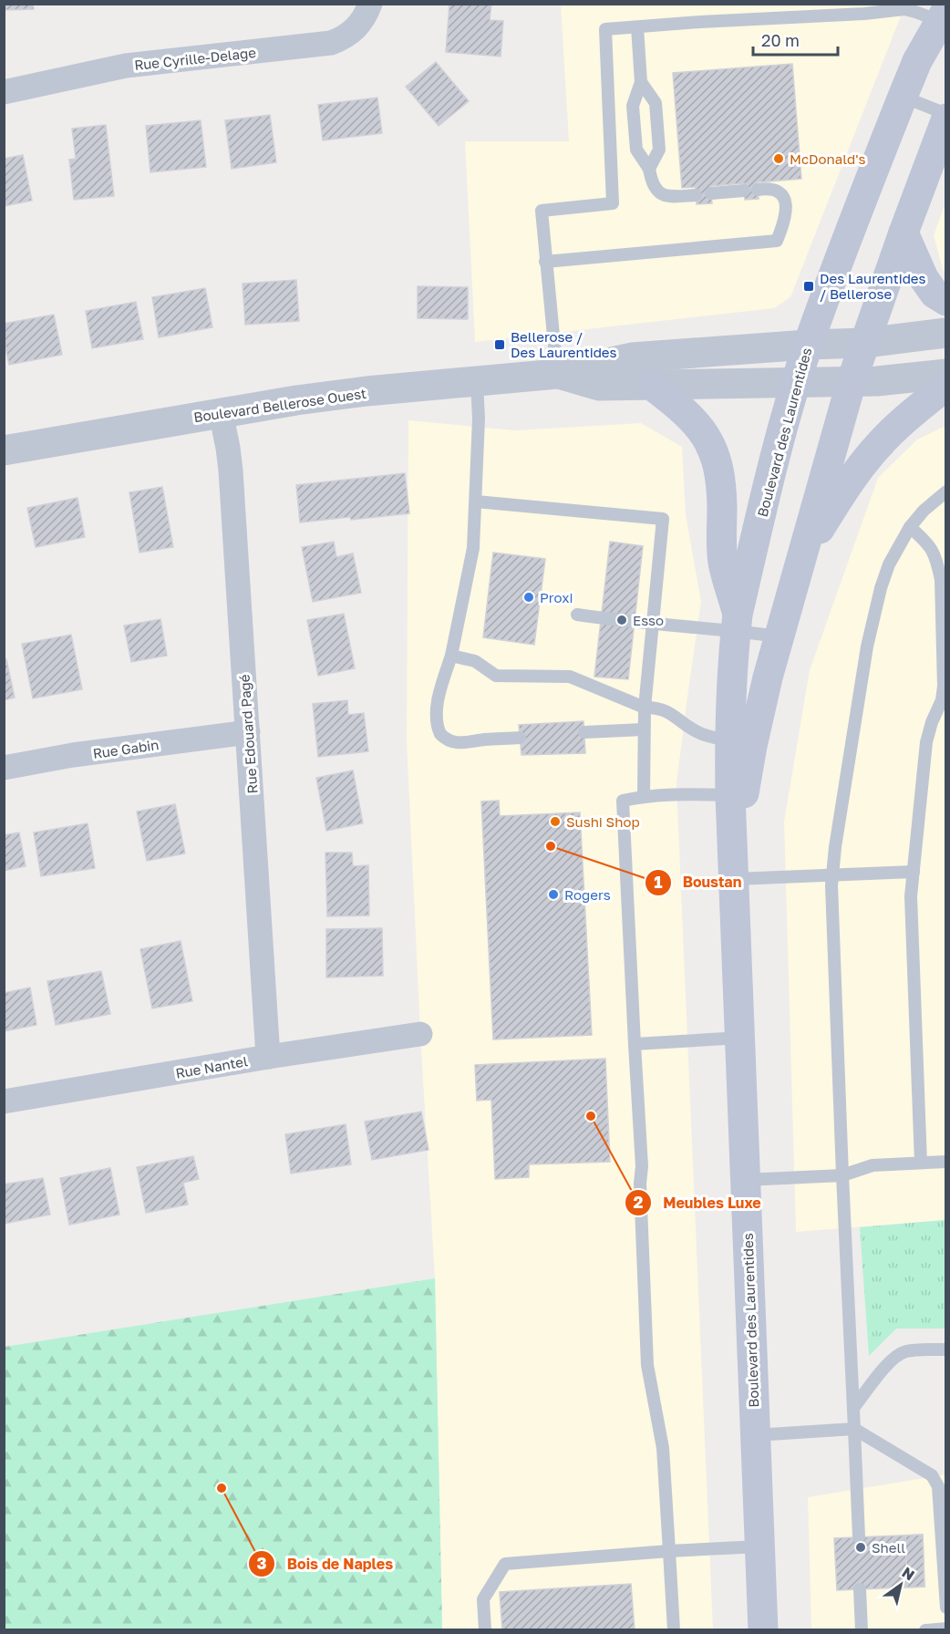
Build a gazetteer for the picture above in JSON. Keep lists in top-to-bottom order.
{
  "streets": {
    "main road": ["Boulevard des Laurentides"],
    "street": [
      "Rue Cyrille-Delage",
      "Boulevard Bellerose Ouest",
      "Rue Edouard Pagé",
      "Rue Gabin",
      "Rue Nantel"
    ]
  },
  "crossings": [
    ["Boulevard Bellerose Ouest", "Boulevard des Laurentides"],
    ["Boulevard Bellerose Ouest", "Rue Edouard Pagé"],
    ["Rue Edouard Pagé", "Rue Gabin"],
    ["Rue Edouard Pagé", "Rue Nantel"]
  ],
  "places": {
    "other": [
      "McDonald's",
      "Proxi",
      "Esso",
      "Sushi Shop",
      "Boustan",
      "Rogers",
      "Meubles Luxe",
      "Bois de Naples",
      "Shell"
    ],
    "transit": ["Des Laurentides / Bellerose", "Bellerose / Des Laurentides"]
  },
  "scale_bar": "20 m",
  "north": "top right"
}
